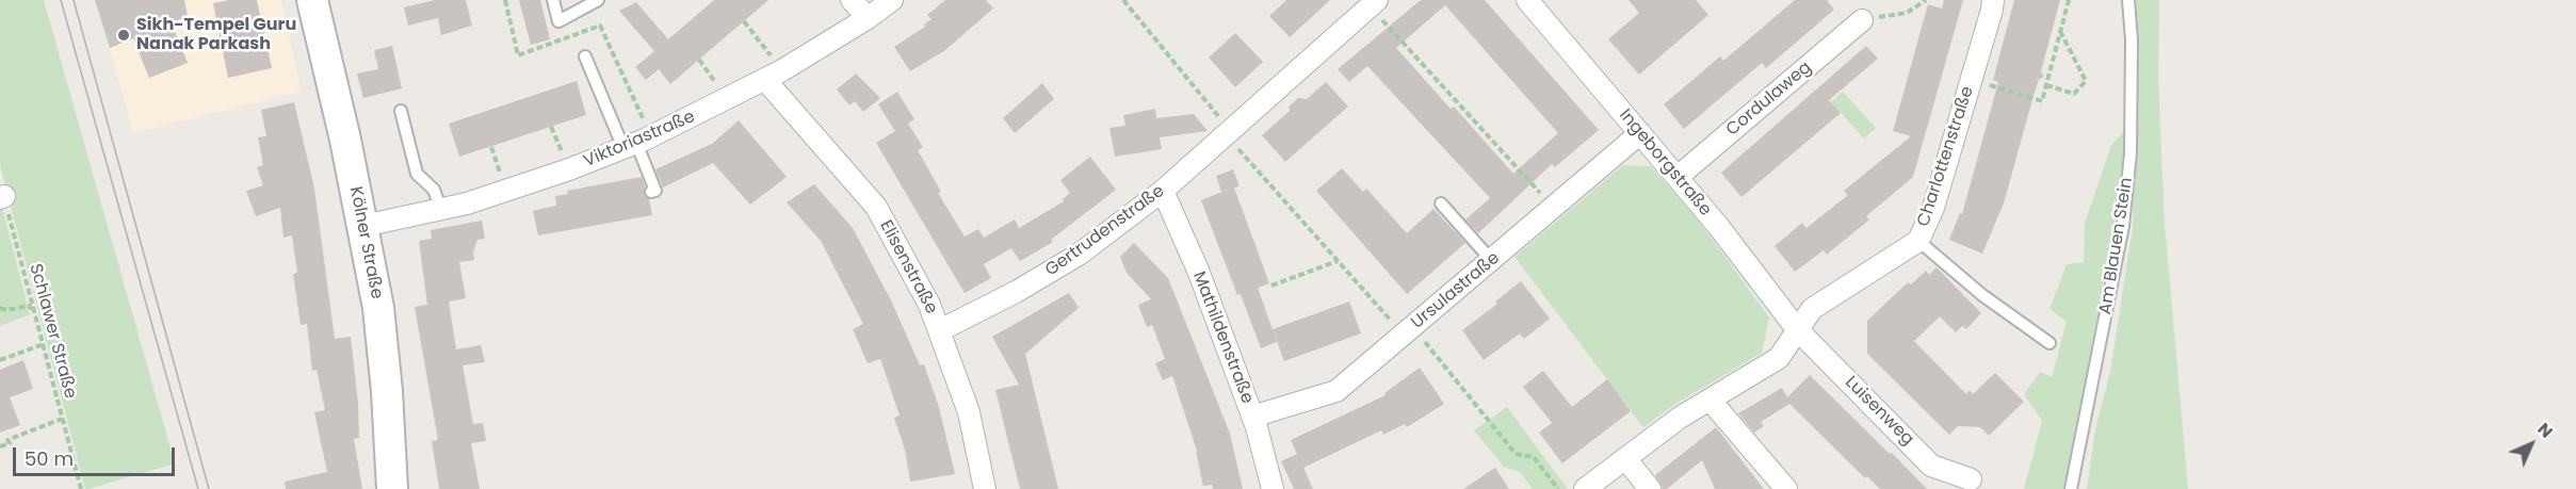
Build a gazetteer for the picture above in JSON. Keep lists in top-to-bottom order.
{
  "streets": {
    "main road": ["Kölner Straße"],
    "street": [
      "Cordulaweg",
      "Viktoriastraße",
      "Charlottenstraße",
      "Ingeborgstraße",
      "Gertrudenstraße",
      "Elisenstraße",
      "Ursulastraße",
      "Mathildenstraße",
      "Luisenweg"
    ],
    "lane": ["Am Blauen Stein"],
    "path": ["Schlawer Straße"]
  },
  "crossings": [
    ["Cordulaweg", "Ingeborgstraße"],
    ["Viktoriastraße", "Kölner Straße"],
    ["Viktoriastraße", "Elisenstraße"],
    ["Charlottenstraße", "Ingeborgstraße"],
    ["Charlottenstraße", "Luisenweg"],
    ["Ingeborgstraße", "Ursulastraße"],
    ["Ingeborgstraße", "Luisenweg"],
    ["Gertrudenstraße", "Elisenstraße"],
    ["Gertrudenstraße", "Mathildenstraße"],
    ["Ursulastraße", "Mathildenstraße"]
  ],
  "places": ["Sikh-Tempel Guru Nanak Parkash"],
  "scale_bar": "50 m",
  "north": "top right"
}
